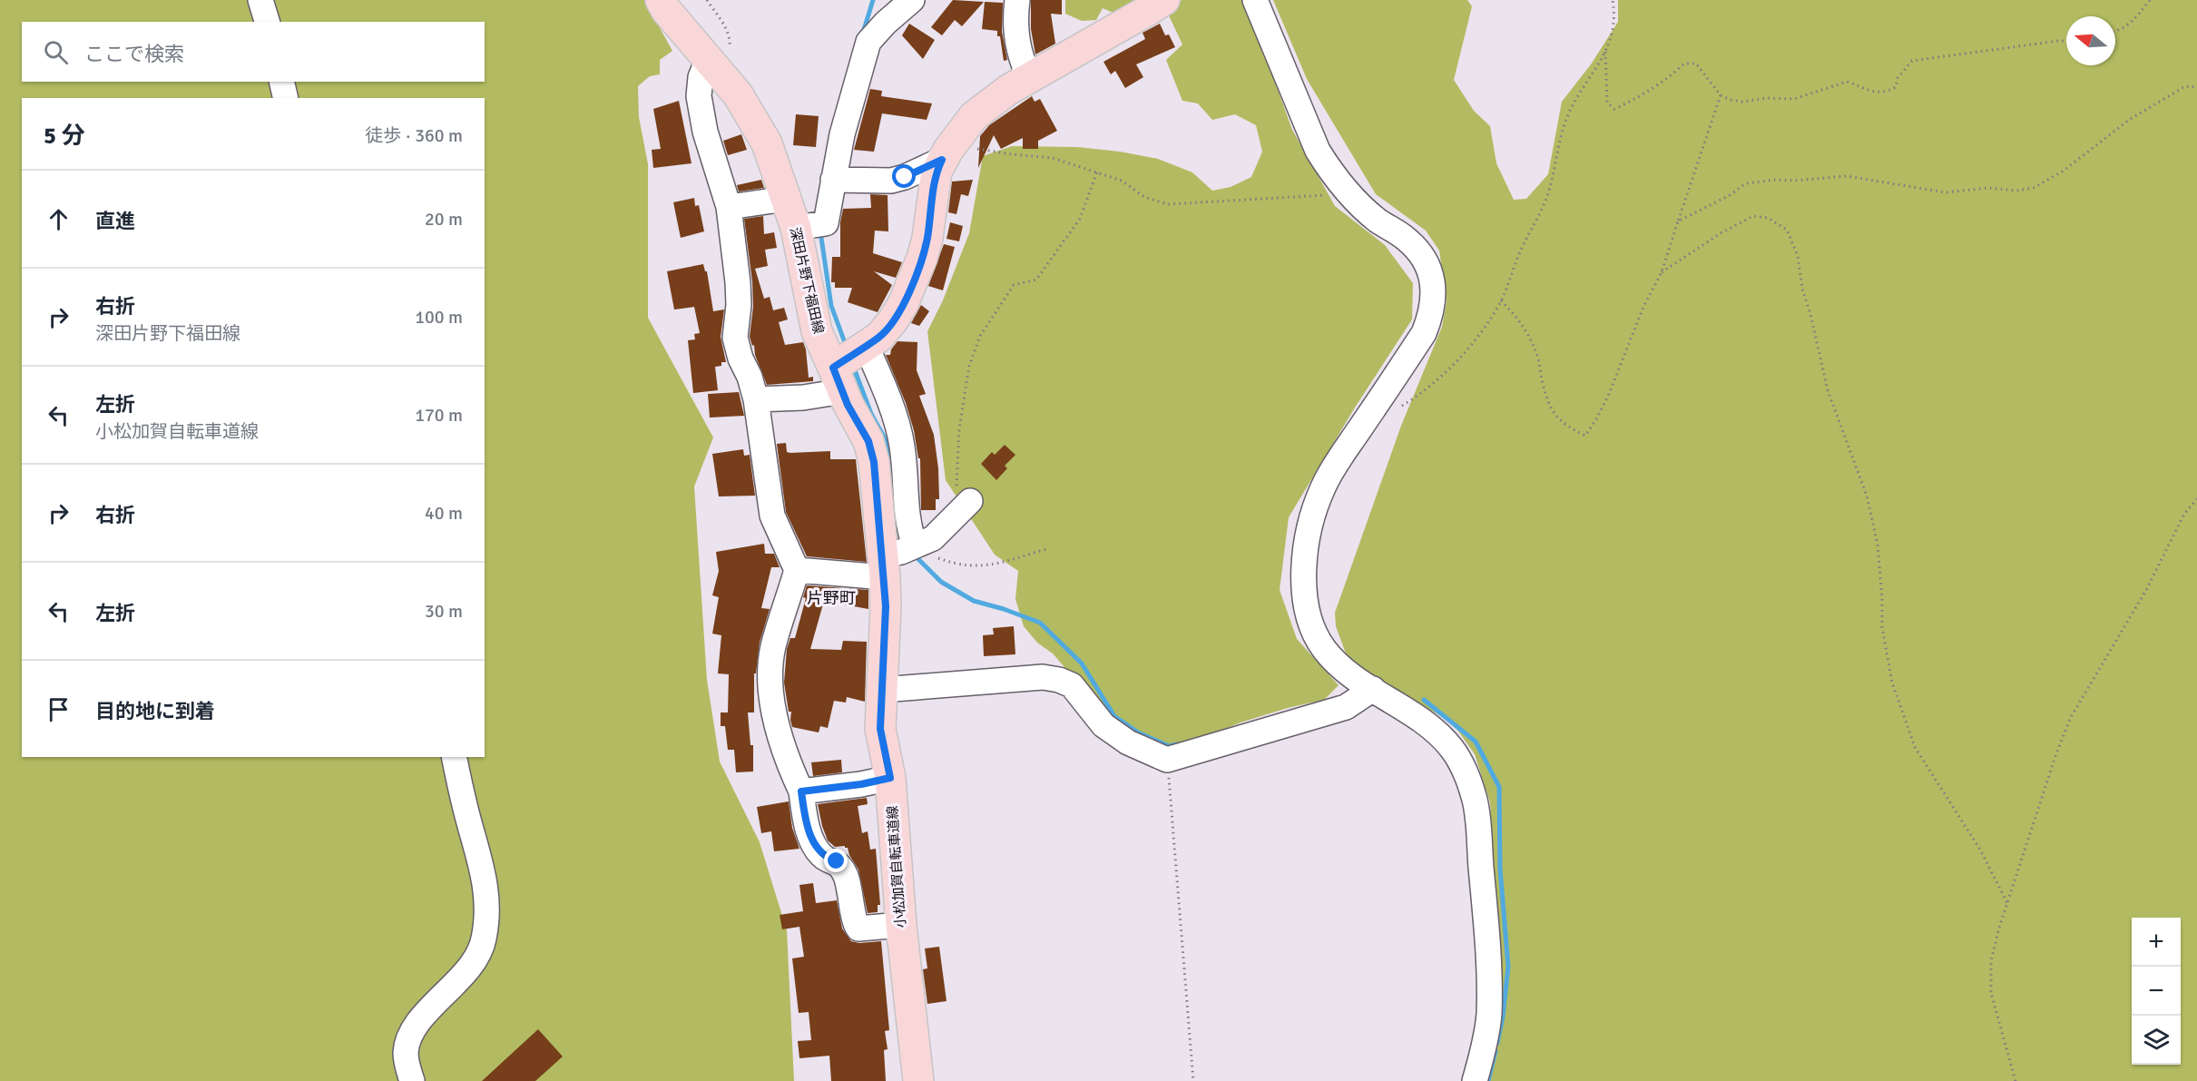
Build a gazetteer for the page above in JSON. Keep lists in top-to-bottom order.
{
  "streets": {
    "main road": ["深田片野下福田線", "小松加賀自転車道線"]
  },
  "crossings": [
    ["深田片野下福田線", "小松加賀自転車道線"]
  ],
  "districts": ["片野町"],
  "north": "left",
  "page": {
    "search": "ここで検索",
    "heading": ["5 分", "徒歩 · 360 m"],
    "list": [
      ["直進", "20 m"],
      ["右折", "深田片野下福田線", "100 m"],
      ["左折", "小松加賀自転車道線", "170 m"],
      ["右折", "40 m"],
      ["左折", "30 m"],
      "目的地に到着"
    ],
    "map_buttons": ["+", "−"]
  }
}
